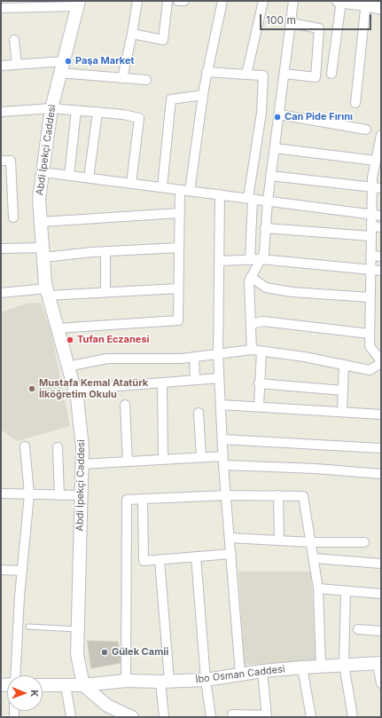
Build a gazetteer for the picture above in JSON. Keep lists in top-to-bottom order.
{
  "streets": {
    "main road": ["Abdi İpekçi Caddesi", "İbo Osman Caddesi"]
  },
  "crossings": [
    ["Abdi İpekçi Caddesi", "İbo Osman Caddesi"]
  ],
  "places": [
    "Paşa Market",
    "Can Pide Fırını",
    "Tufan Eczanesi",
    "Mustafa Kemal Atatürk İlköğretim Okulu",
    "Gülek Camii"
  ],
  "scale_bar": "100 m",
  "north": "right"
}
